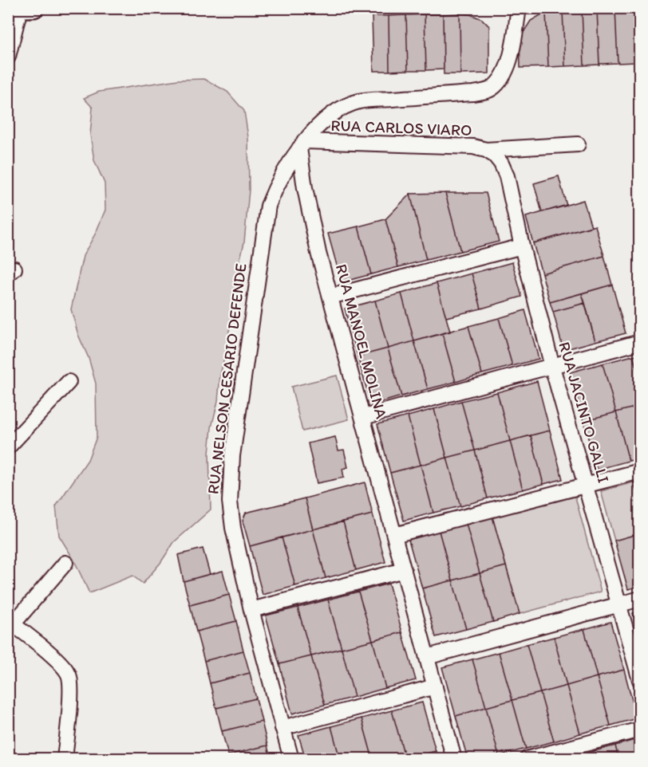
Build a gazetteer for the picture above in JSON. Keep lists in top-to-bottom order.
{
  "streets": {
    "street": [
      "RUA CARLOS VIARO",
      "RUA MANOEL MOLINA",
      "RUA NELSON CESARIO DEFENDE",
      "RUA JACINTO GALLI"
    ]
  },
  "crossings": [
    ["RUA CARLOS VIARO", "RUA MANOEL MOLINA"],
    ["RUA CARLOS VIARO", "RUA NELSON CESARIO DEFENDE"],
    ["RUA CARLOS VIARO", "RUA JACINTO GALLI"],
    ["RUA MANOEL MOLINA", "RUA NELSON CESARIO DEFENDE"]
  ]
}
